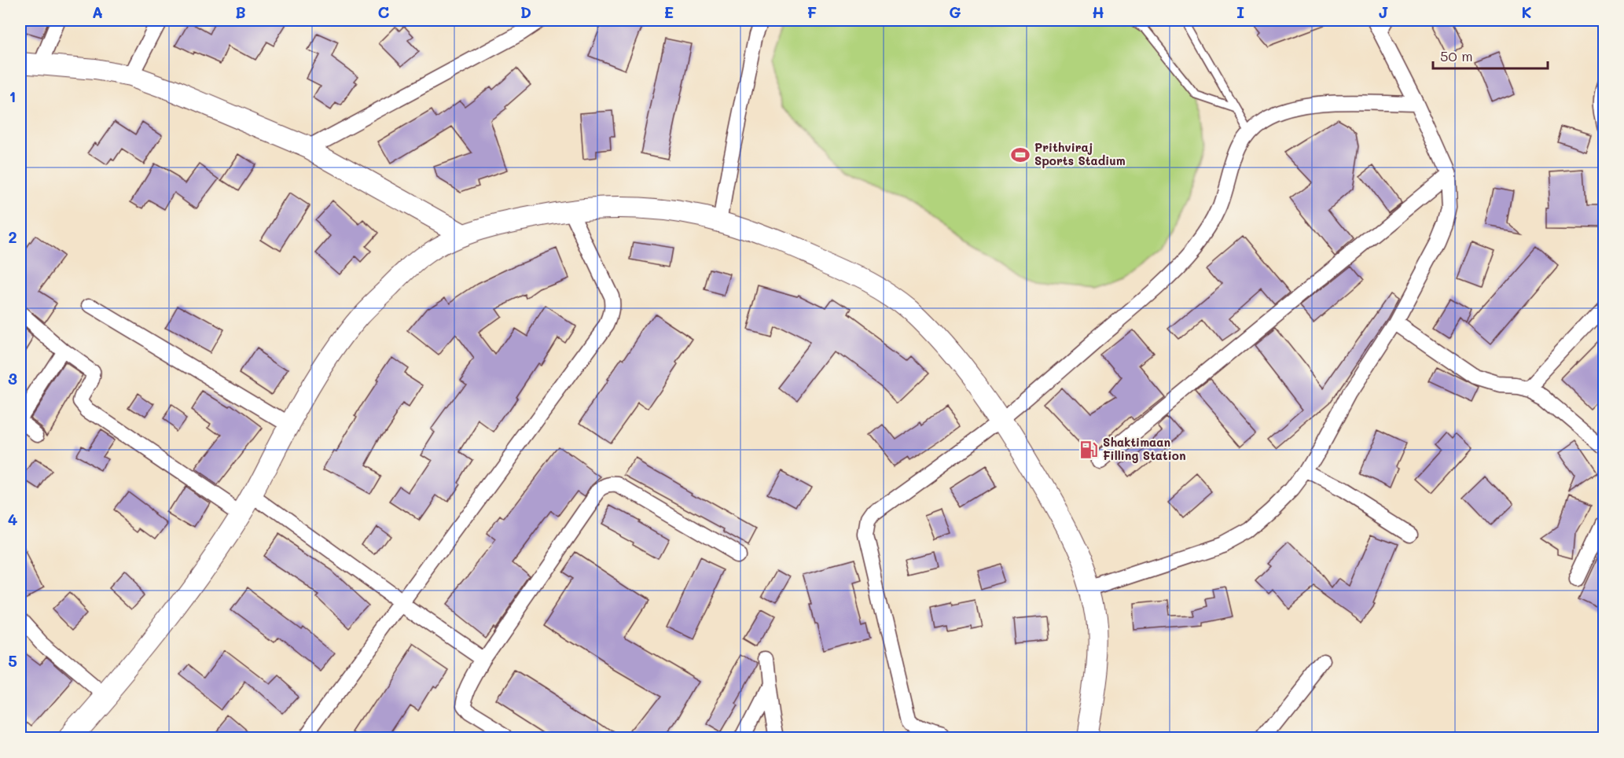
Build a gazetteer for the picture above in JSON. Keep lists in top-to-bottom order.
{
  "places": {
    "sports": ["Prithviraj Sports Stadium"],
    "fuel station": ["Shaktimaan Filling Station"]
  },
  "scale_bar": "50 m",
  "grid": {
    "columns": [
      "A",
      "B",
      "C",
      "D",
      "E",
      "F",
      "G",
      "H",
      "I",
      "J",
      "K"
    ],
    "rows": [
      "1",
      "2",
      "3",
      "4",
      "5"
    ]
  }
}
